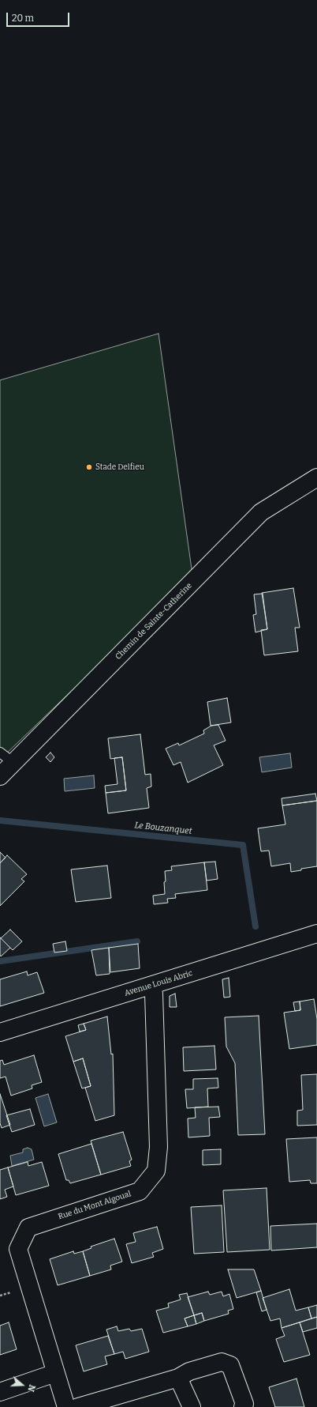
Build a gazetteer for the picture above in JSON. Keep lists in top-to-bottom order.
{
  "streets": {
    "street": ["Chemin de Sainte-Catherine", "Avenue Louis Abric", "Rue du Mont Aigoual"]
  },
  "crossings": [
    ["Avenue Louis Abric", "Rue du Mont Aigoual"]
  ],
  "water": ["Le Bouzanquet"],
  "places": ["Stade Delfieu"],
  "scale_bar": "20 m",
  "north": "right"
}
